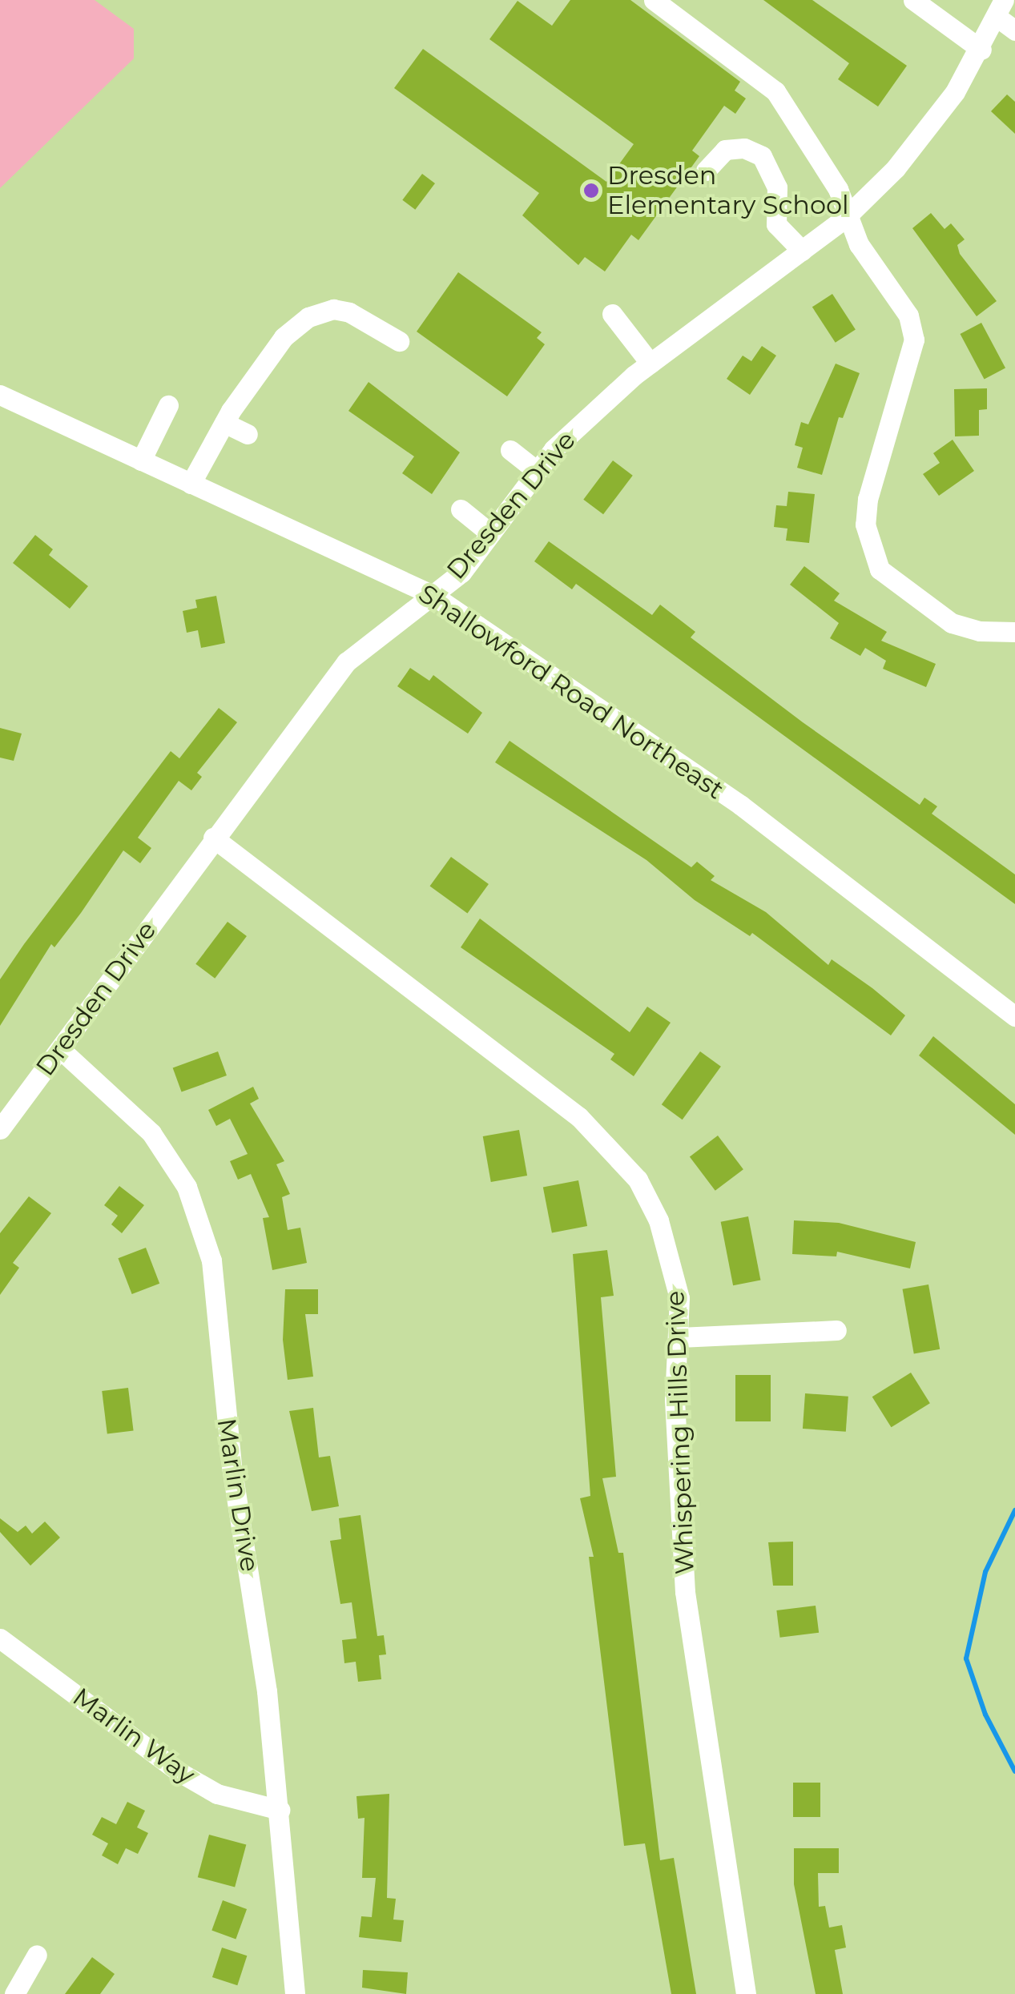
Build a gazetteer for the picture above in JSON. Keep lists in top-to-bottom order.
{
  "streets": {
    "street": [
      "Dresden Drive",
      "Shallowford Road Northeast",
      "Whispering Hills Drive",
      "Marlin Drive",
      "Marlin Way"
    ]
  },
  "crossings": [
    ["Dresden Drive", "Shallowford Road Northeast"],
    ["Dresden Drive", "Whispering Hills Drive"],
    ["Dresden Drive", "Marlin Drive"],
    ["Marlin Drive", "Marlin Way"]
  ],
  "places": ["Dresden Elementary School"]
}
